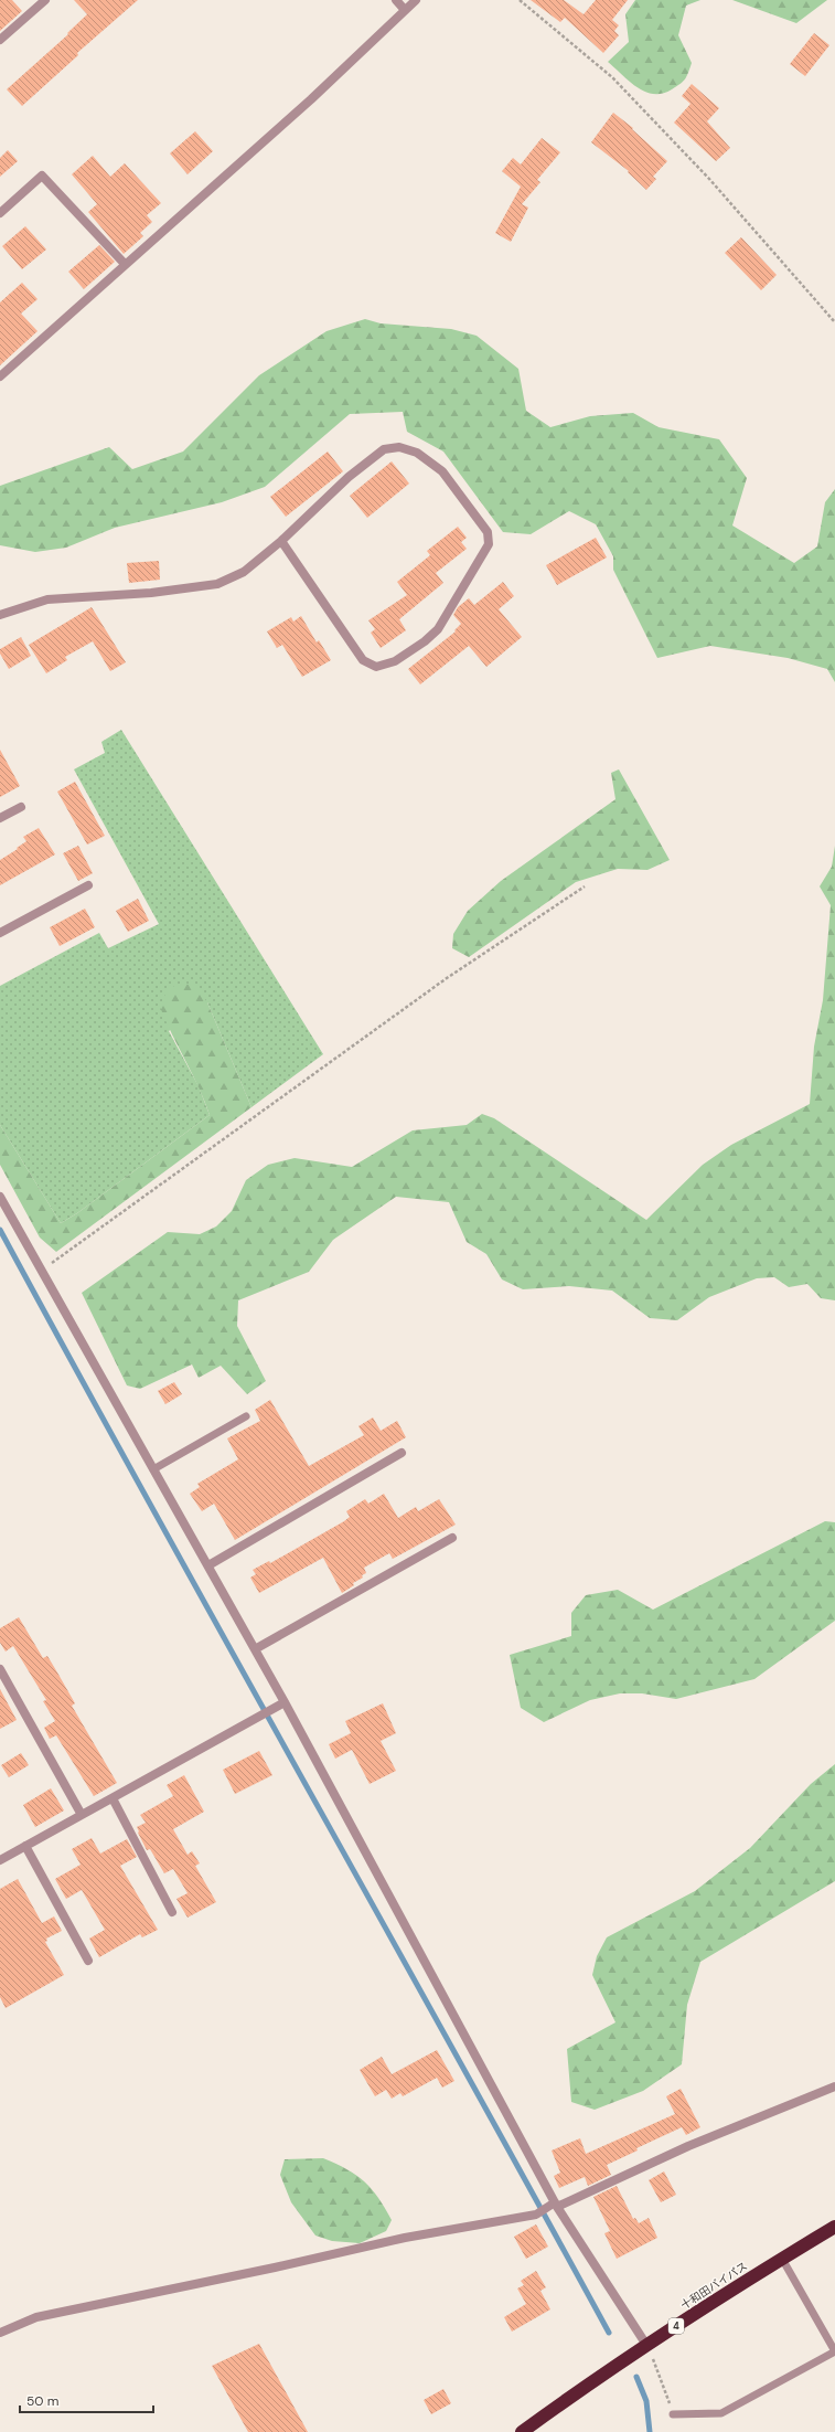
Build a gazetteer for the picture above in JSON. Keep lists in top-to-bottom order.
{
  "streets": {
    "highway": ["十和田バイパス", "4"]
  },
  "scale_bar": "50 m"
}
